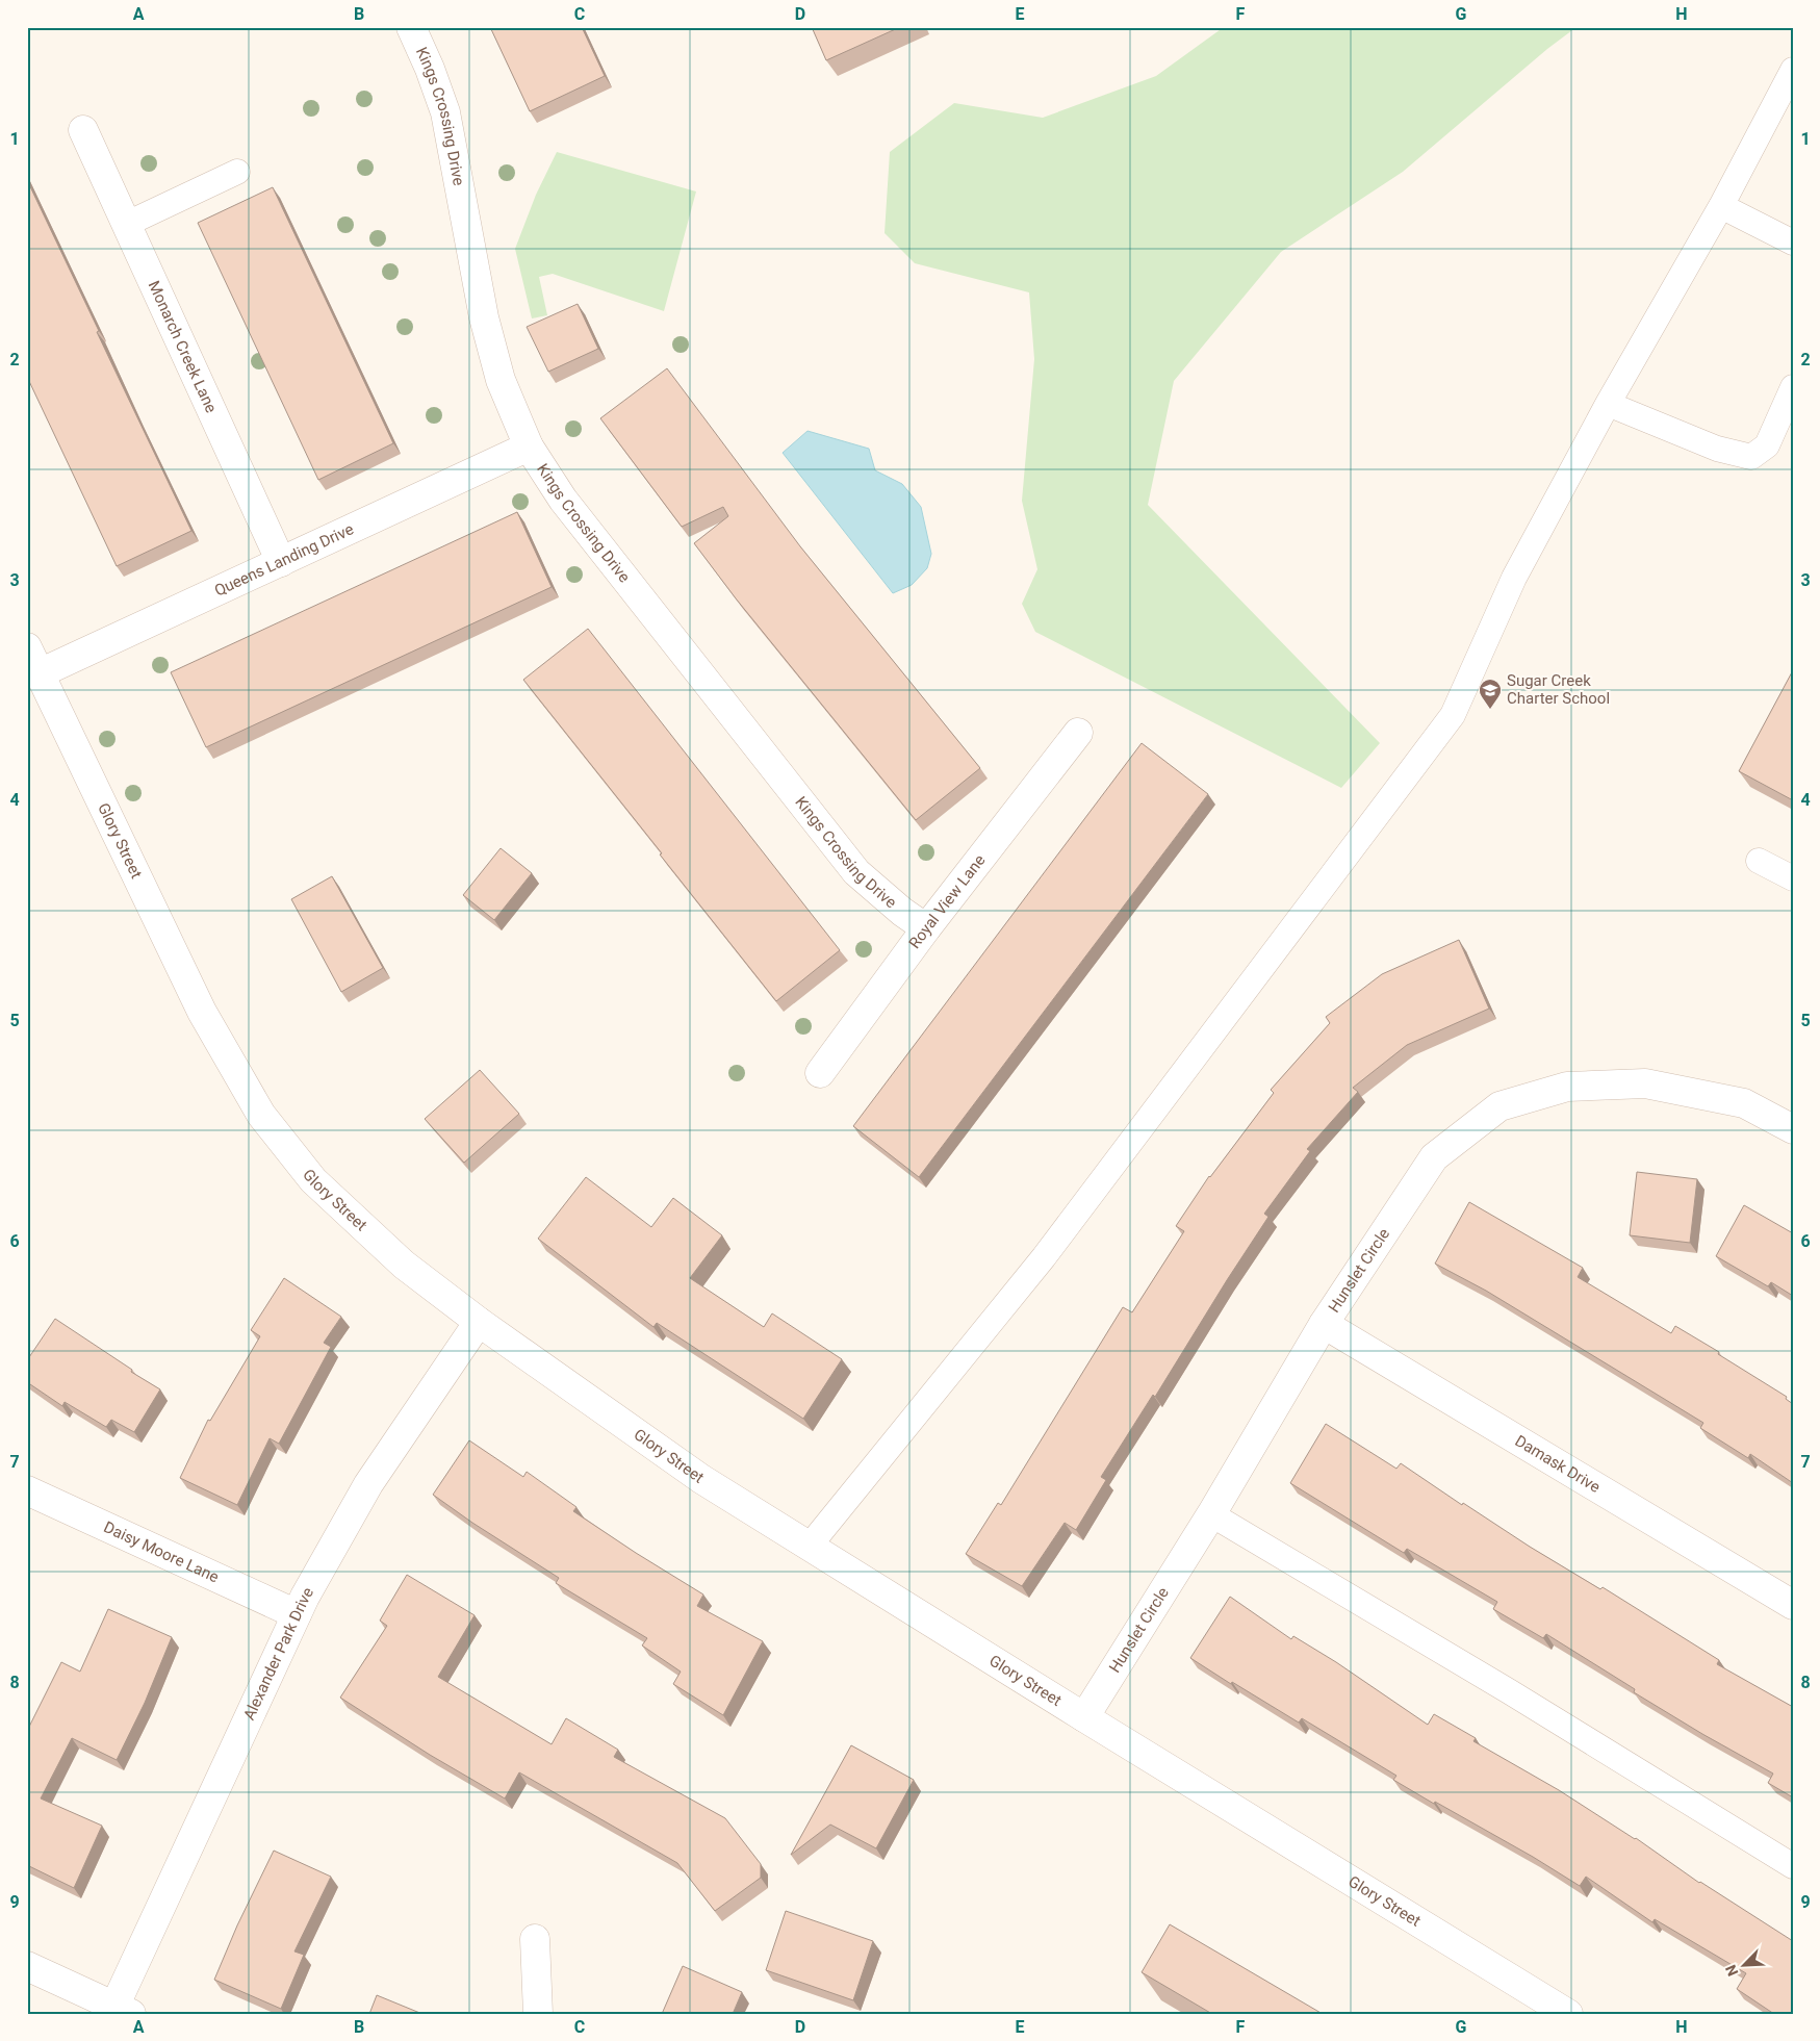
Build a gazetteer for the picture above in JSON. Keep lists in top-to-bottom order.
{
  "streets": {
    "street": [
      "Kings Crossing Drive",
      "Monarch Creek Lane",
      "Queens Landing Drive",
      "Glory Street",
      "Royal View Lane",
      "Hunslet Circle",
      "Damask Drive",
      "Daisy Moore Lane",
      "Alexander Park Drive"
    ]
  },
  "crossings": [
    ["Kings Crossing Drive", "Queens Landing Drive"],
    ["Kings Crossing Drive", "Royal View Lane"],
    ["Monarch Creek Lane", "Queens Landing Drive"],
    ["Queens Landing Drive", "Glory Street"],
    ["Glory Street", "Hunslet Circle"],
    ["Glory Street", "Alexander Park Drive"],
    ["Hunslet Circle", "Damask Drive"],
    ["Daisy Moore Lane", "Alexander Park Drive"]
  ],
  "places": {
    "school or university": ["Sugar Creek Charter School"]
  },
  "north": "bottom left",
  "grid": {
    "columns": [
      "A",
      "B",
      "C",
      "D",
      "E",
      "F",
      "G",
      "H"
    ],
    "rows": [
      "1",
      "2",
      "3",
      "4",
      "5",
      "6",
      "7",
      "8",
      "9"
    ]
  }
}
